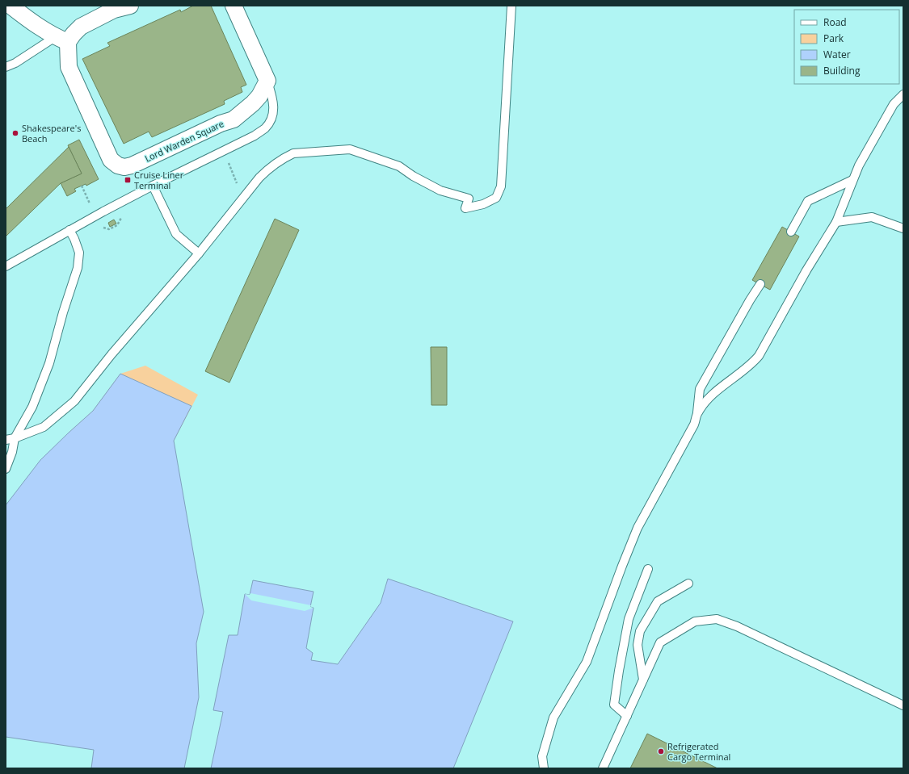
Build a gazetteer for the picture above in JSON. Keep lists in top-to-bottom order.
{
  "streets": {
    "street": ["Lord Warden Square"]
  },
  "places": {
    "other": ["Shakespeare's Beach", "Refrigerated Cargo Terminal"],
    "transit": ["Cruise Liner Terminal"]
  },
  "legend": [
    "Road",
    "Park",
    "Water",
    "Building"
  ]
}
